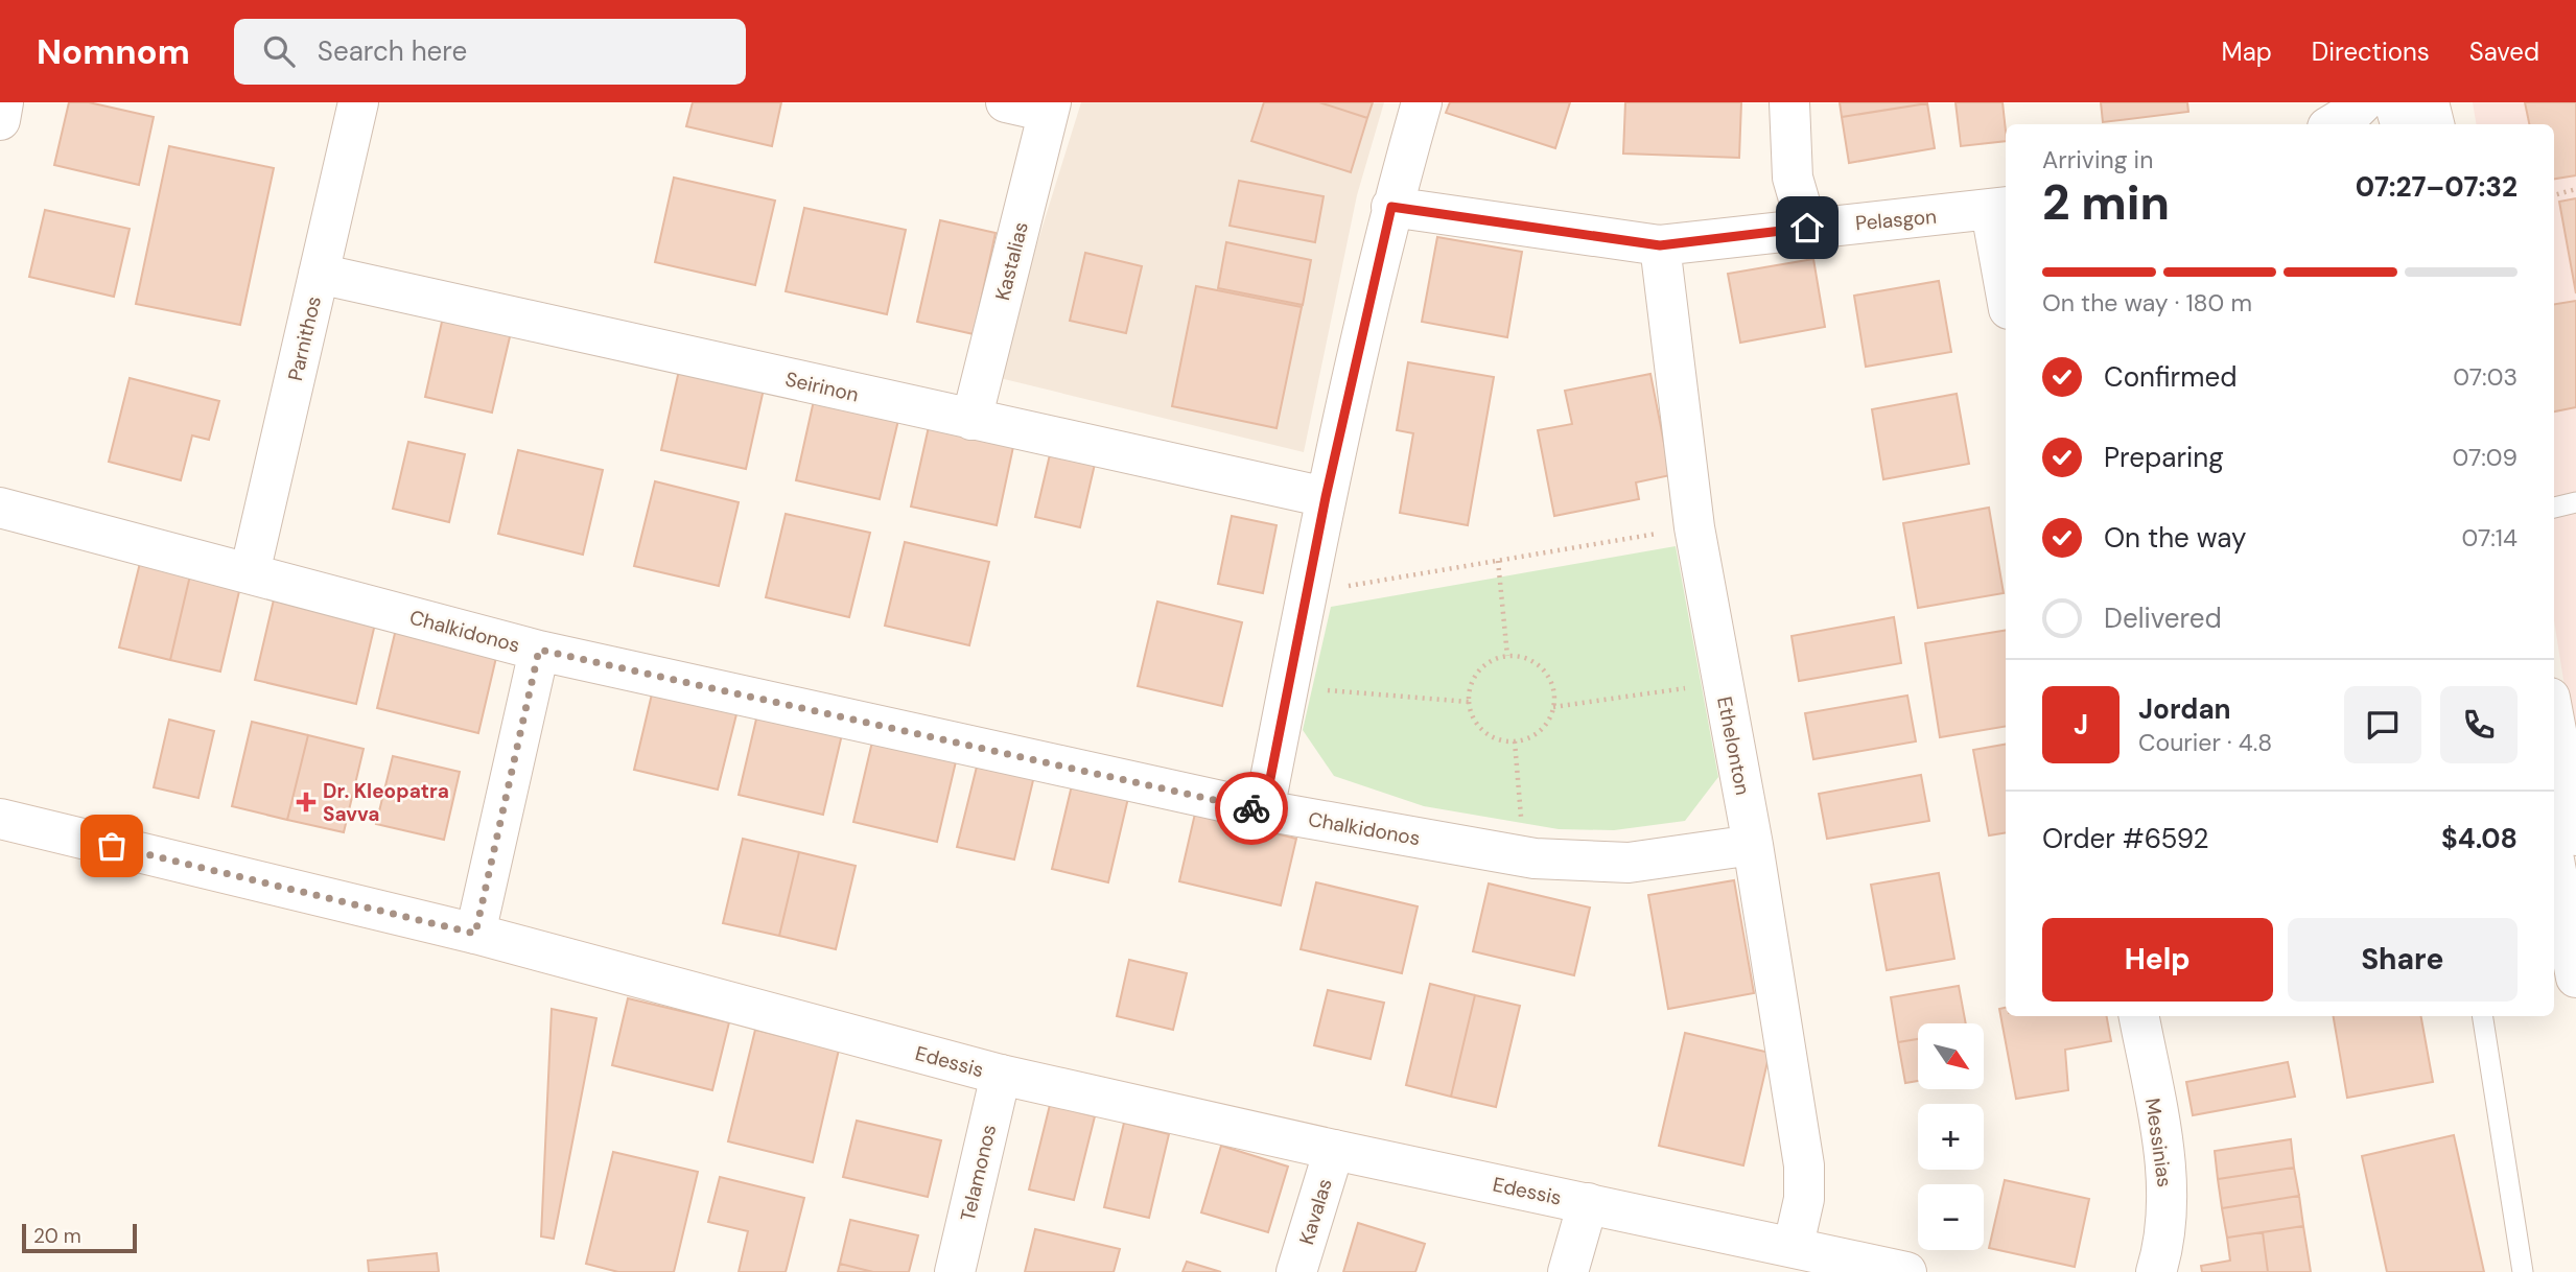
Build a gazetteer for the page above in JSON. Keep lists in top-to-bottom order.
{
  "streets": {
    "street": [
      "Pelasgon",
      "Kastalias",
      "Parnithos",
      "Seirinon",
      "Chalkidonos",
      "Ethelonton",
      "Edessis",
      "Messinias",
      "Telamonos",
      "Kavalas"
    ]
  },
  "crossings": [
    ["Pelasgon", "Ethelonton"],
    ["Kastalias", "Seirinon"],
    ["Parnithos", "Seirinon"],
    ["Parnithos", "Chalkidonos"],
    ["Chalkidonos", "Ethelonton"],
    ["Ethelonton", "Edessis"],
    ["Edessis", "Telamonos"],
    ["Edessis", "Kavalas"]
  ],
  "places": {
    "health": ["Dr. Kleopatra Savva"]
  },
  "scale_bar": "20 m",
  "north": "bottom right",
  "page": {
    "header": "Nomnom",
    "search": "Search here",
    "nav": ["Map", "Directions", "Saved"],
    "heading": ["2 min", "Arriving in", "07:27–07:32"],
    "panel": [
      "Jordan",
      "Courier · 4.8",
      "Order #6592",
      "$4.08"
    ],
    "bar": "On the way · 180 m",
    "list": [
      ["Confirmed", "07:03"],
      ["Preparing", "07:09"],
      ["On the way", "07:14"],
      "Delivered"
    ],
    "round": "J",
    "buttons": ["Help", "Share"],
    "map_buttons": ["+", "−"],
    "scale": "20 m"
  }
}
